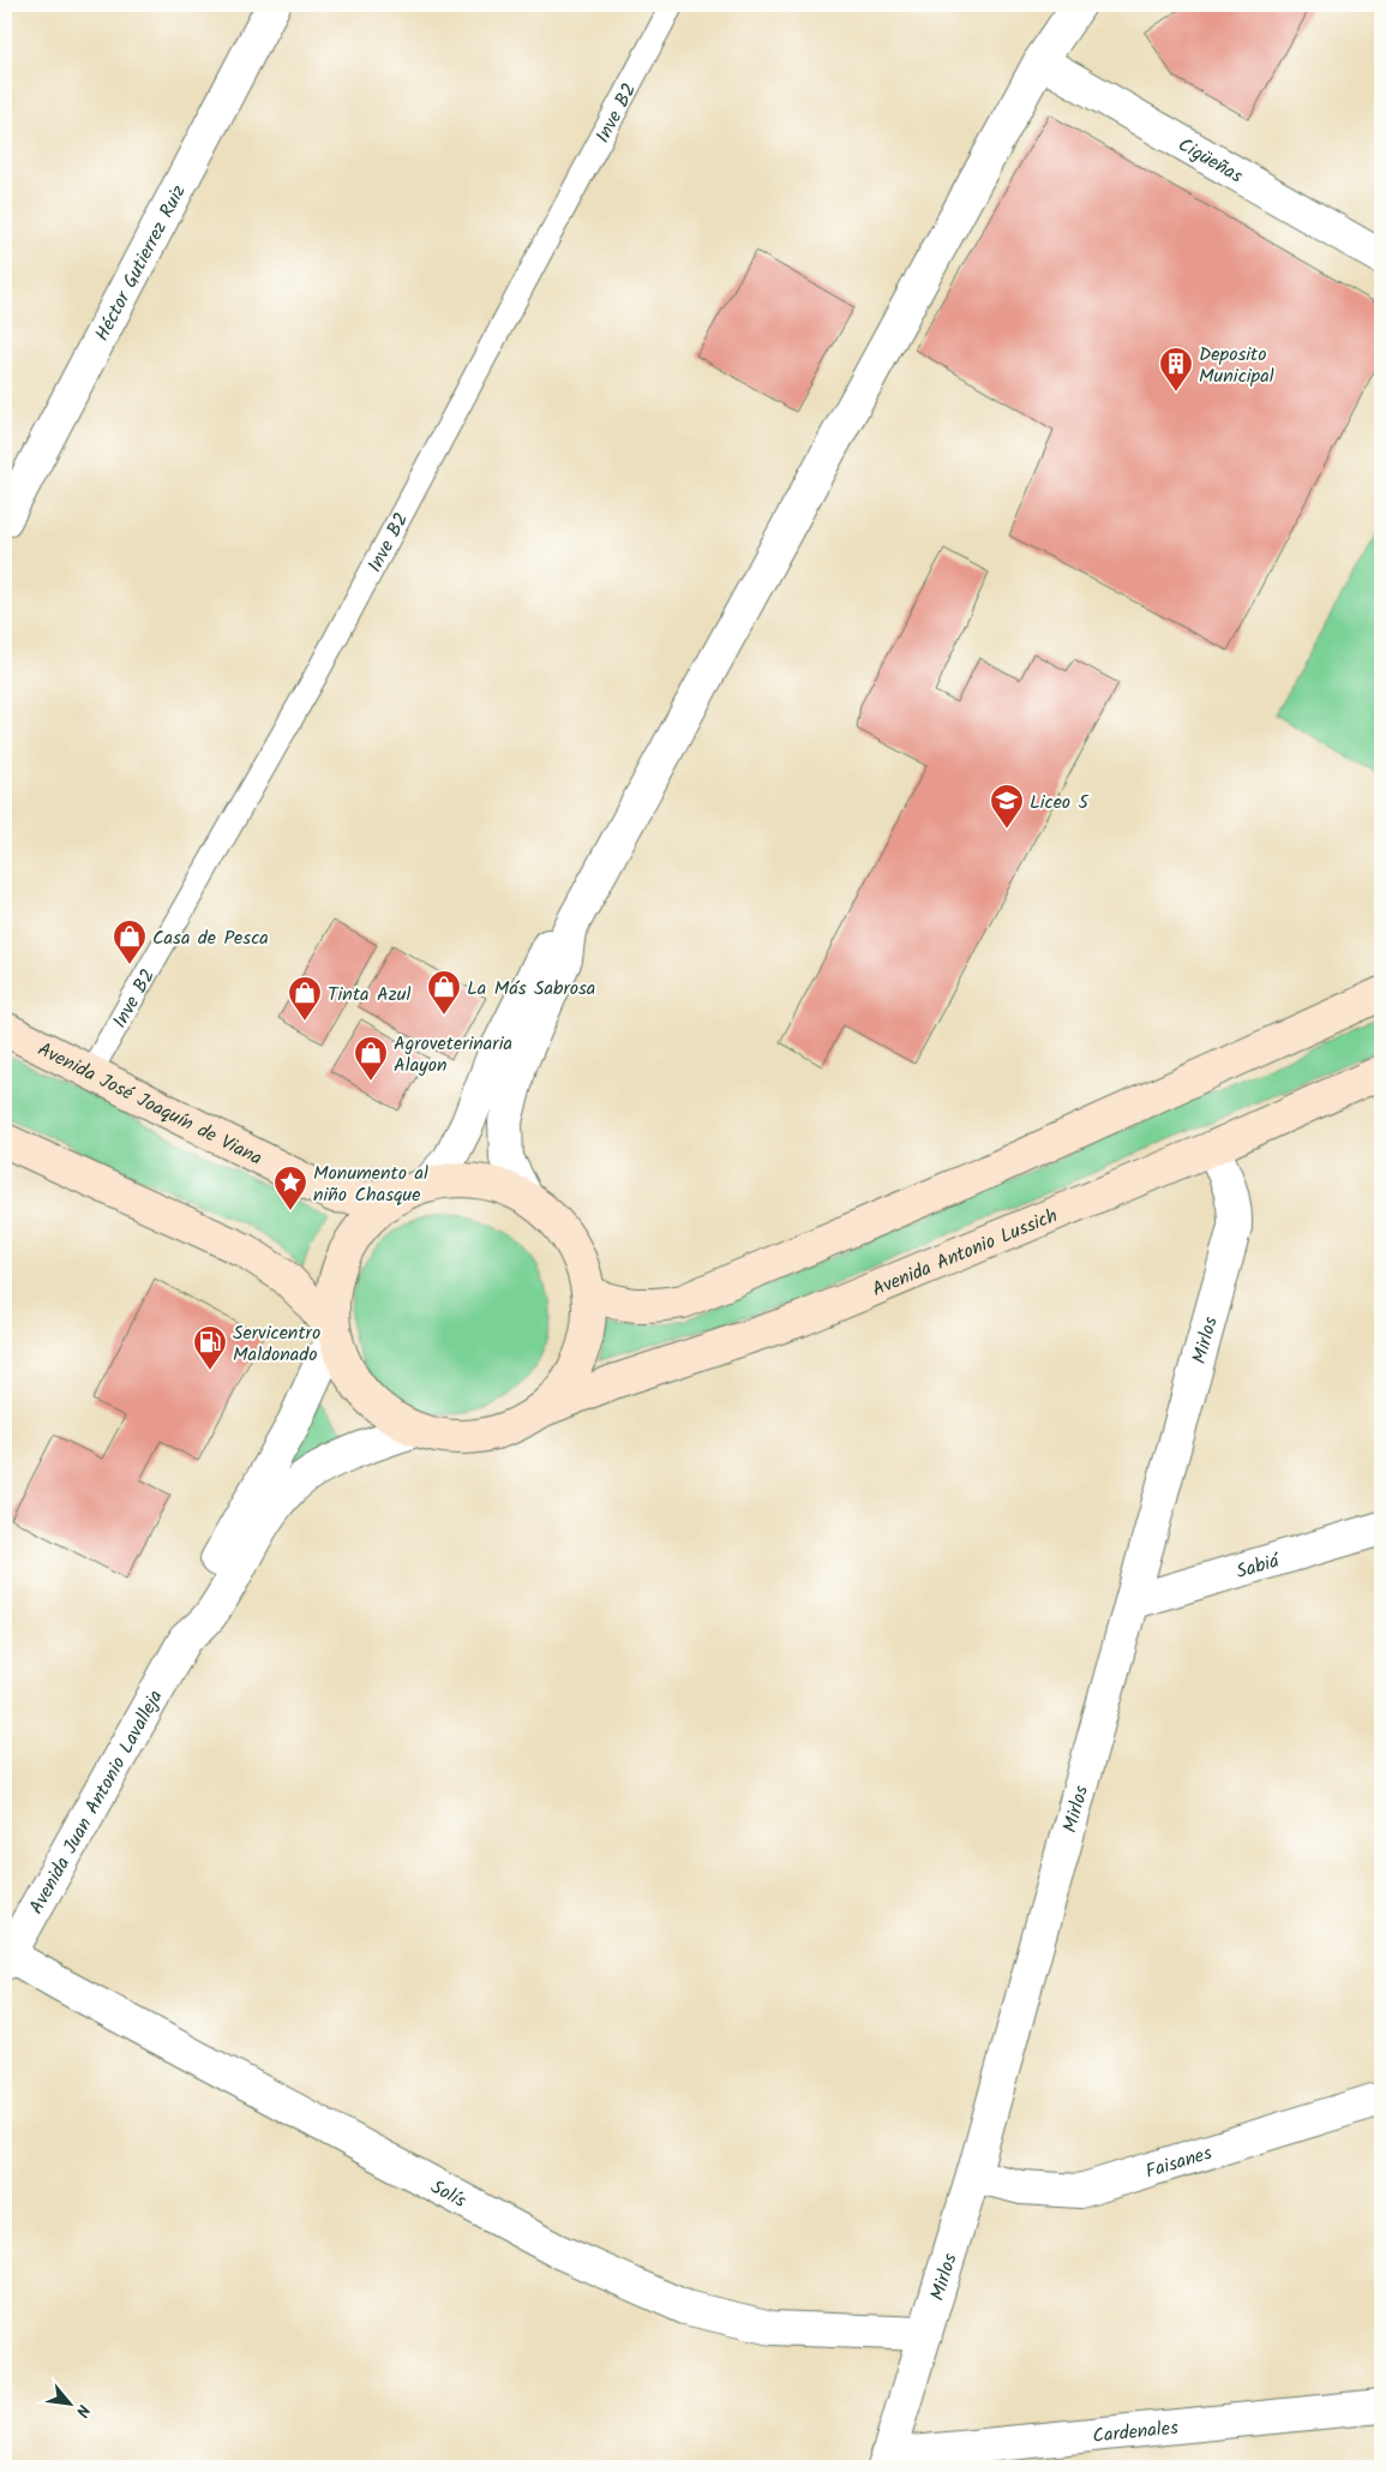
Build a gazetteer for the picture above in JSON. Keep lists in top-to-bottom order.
{
  "streets": {
    "main road": ["Avenida José Joaquín de Viana", "Avenida Antonio Lussich"],
    "street": [
      "Cigüeñas",
      "Héctor Gutierrez Ruiz",
      "Mirlos",
      "Sabiá",
      "Avenida Juan Antonio Lavalleja",
      "Faisanes",
      "Solís",
      "Cardenales"
    ],
    "lane": ["Inve B2"]
  },
  "crossings": [
    ["Inve B2", "Avenida José Joaquín de Viana"],
    ["Avenida José Joaquín de Viana", "Avenida Antonio Lussich"],
    ["Avenida Antonio Lussich", "Mirlos"],
    ["Mirlos", "Sabiá"],
    ["Mirlos", "Faisanes"],
    ["Mirlos", "Solís"],
    ["Mirlos", "Cardenales"],
    ["Avenida Juan Antonio Lavalleja", "Solís"]
  ],
  "places": {
    "building": ["Deposito Municipal"],
    "school or university": ["Liceo 5"],
    "shop": [
      "Casa de Pesca",
      "La Más Sabrosa",
      "Tinta Azul",
      "Agroveterinaria Alayon"
    ],
    "place": ["Monumento al niño Chasque"],
    "fuel station": ["Servicentro Maldonado"]
  },
  "north": "bottom right"
}
